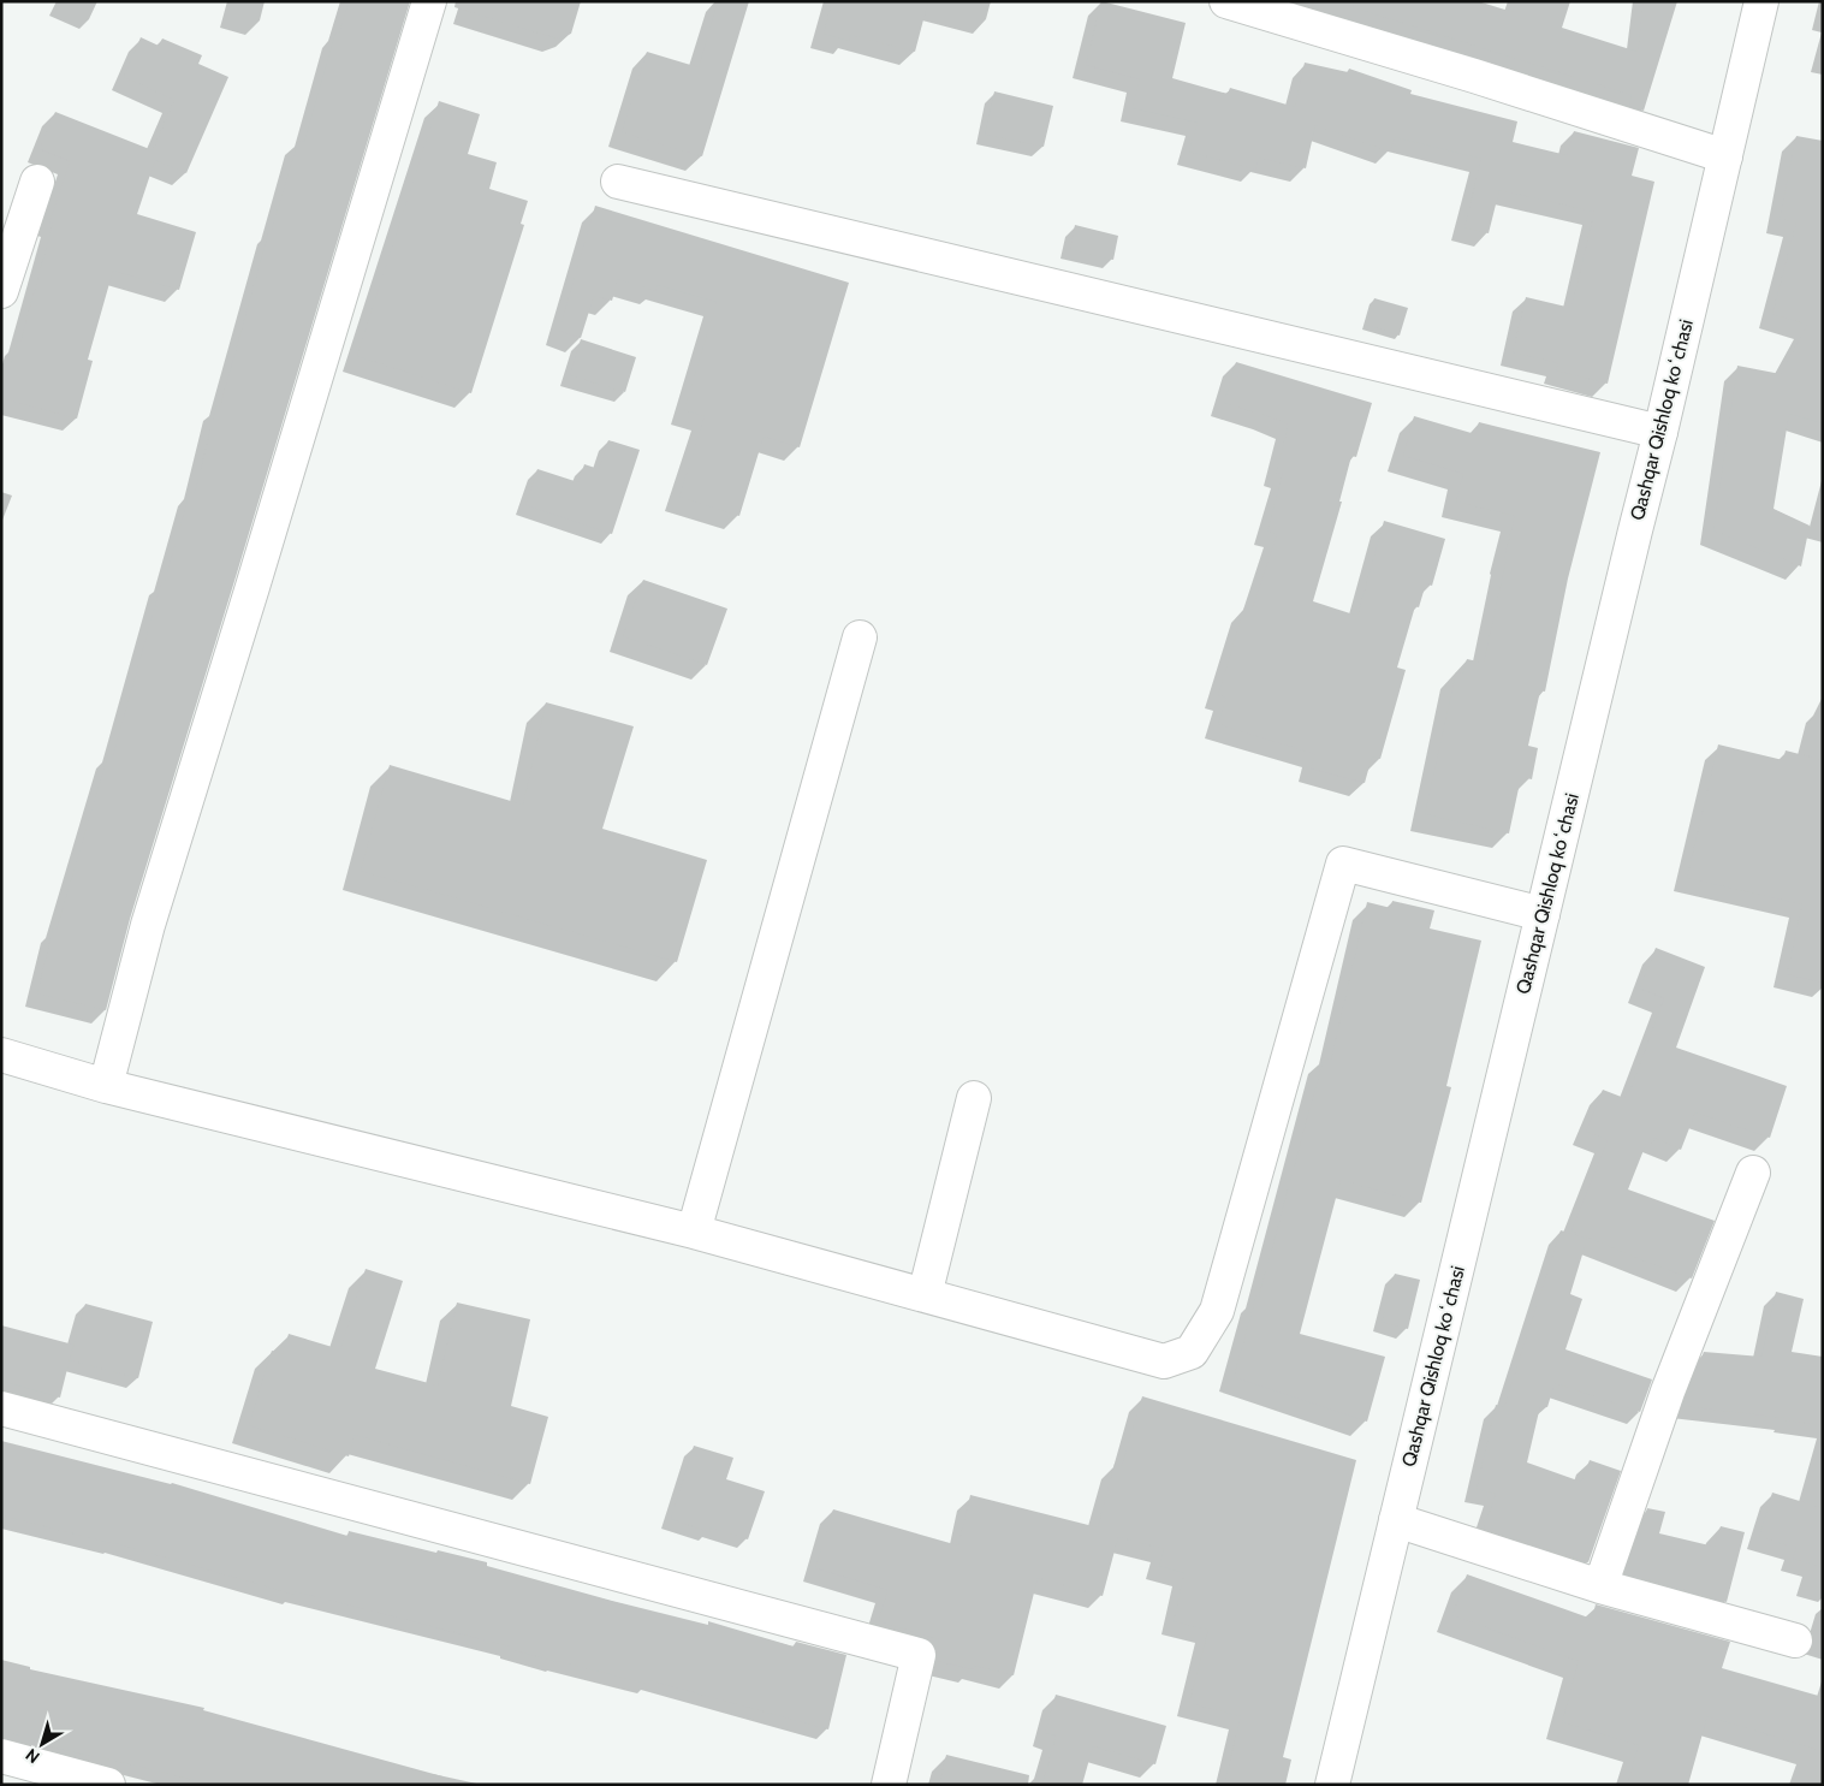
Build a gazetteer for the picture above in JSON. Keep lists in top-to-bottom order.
{
  "streets": {
    "street": ["Qashqar Qishloq koʻchasi"]
  },
  "north": "bottom left"
}
